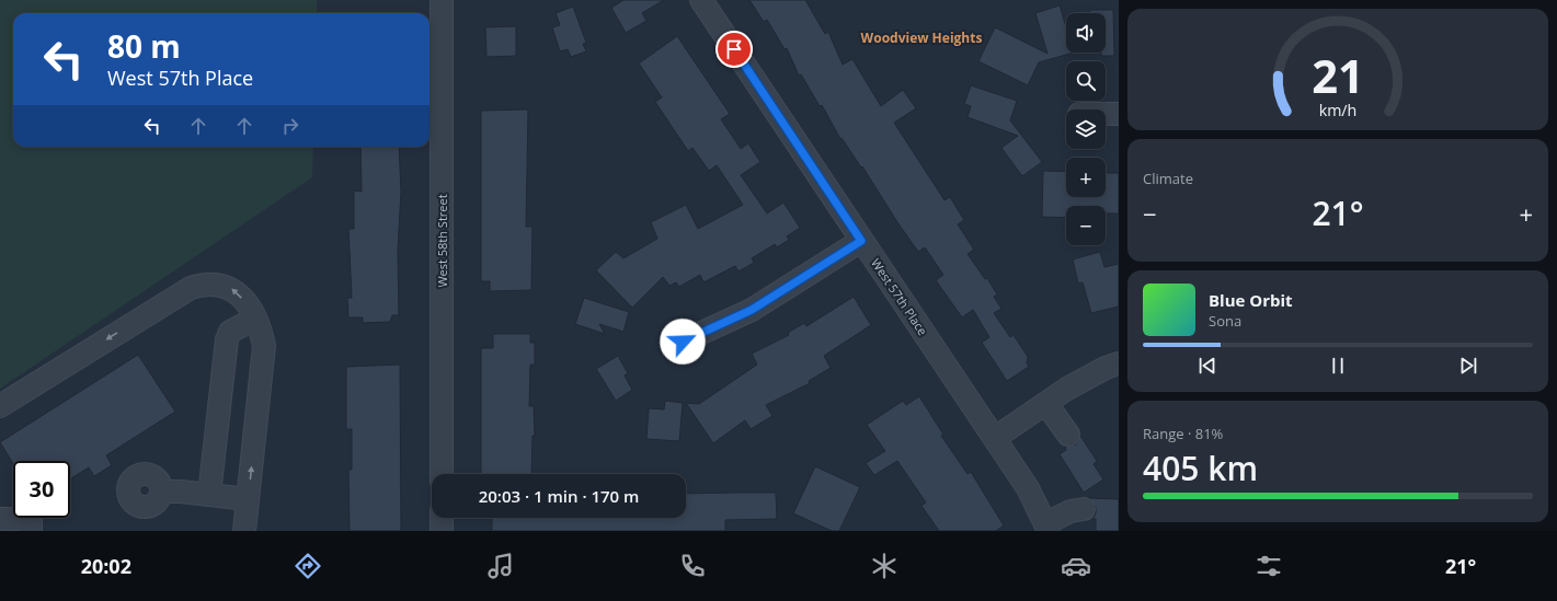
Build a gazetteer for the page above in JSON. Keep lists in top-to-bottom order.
{
  "streets": {
    "street": ["West 58th Street", "West 57th Place"]
  },
  "districts": ["Woodview Heights"],
  "page": {
    "map_buttons": ["+", "−"],
    "turn": ["80 m", "West 57th Place"],
    "tile": [
      "Climate",
      ["Range · 81%", "405 km"]
    ],
    "heat": ["−", "21°", "+"],
    "song": ["Blue Orbit", "Sona"],
    "limit": "30",
    "trip": "20:03 · 1 min · 170 m",
    "tabs": ["20:02", "21°"],
    "gauge": ["21", "km/h"]
  }
}
